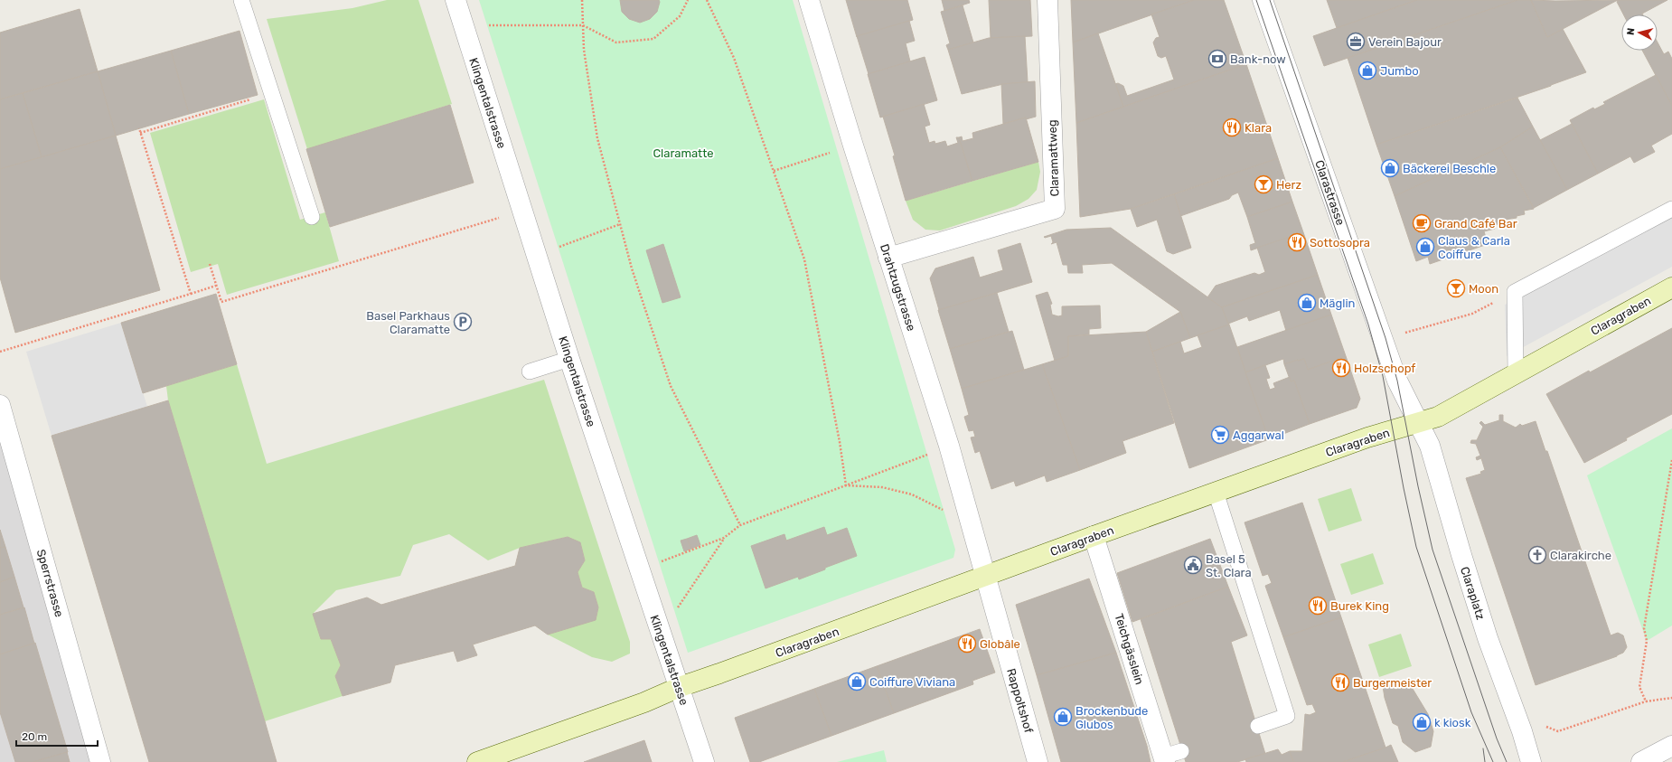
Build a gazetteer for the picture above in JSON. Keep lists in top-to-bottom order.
{
  "streets": {
    "street": [
      "Klingentalstrasse",
      "Claramattweg",
      "Clarastrasse",
      "Drahtzugstrasse",
      "Claragraben",
      "Sperrstrasse",
      "Claraplatz",
      "Teichgässlein",
      "Rappoltshof"
    ]
  },
  "crossings": [
    ["Klingentalstrasse", "Claragraben"],
    ["Claramattweg", "Drahtzugstrasse"],
    ["Clarastrasse", "Claragraben"],
    ["Clarastrasse", "Claraplatz"],
    ["Drahtzugstrasse", "Claragraben"],
    ["Drahtzugstrasse", "Rappoltshof"],
    ["Claragraben", "Claraplatz"],
    ["Claragraben", "Teichgässlein"],
    ["Claragraben", "Rappoltshof"]
  ],
  "parks": ["Claramatte"],
  "places": {
    "office": ["Verein Bajour"],
    "bank": ["Bank-now"],
    "shop": [
      "Jumbo",
      "Bäckerei Beschle",
      "Claus & Carla Coiffure",
      "Mäglin",
      "Coiffure Viviana",
      "Brockenbude Glubos",
      "k kiosk"
    ],
    "restaurant": [
      "Klara",
      "Sottosopra",
      "Holzschopf",
      "Burek King",
      "Globâle",
      "Burgermeister"
    ],
    "bar": ["Herz", "Moon"],
    "cafe": ["Grand Café Bar"],
    "parking": ["Basel Parkhaus Claramatte"],
    "supermarket": ["Aggarwal"],
    "church": ["Clarakirche"],
    "public building": ["Basel 5 St. Clara"]
  },
  "scale_bar": "20 m",
  "north": "left"
}
